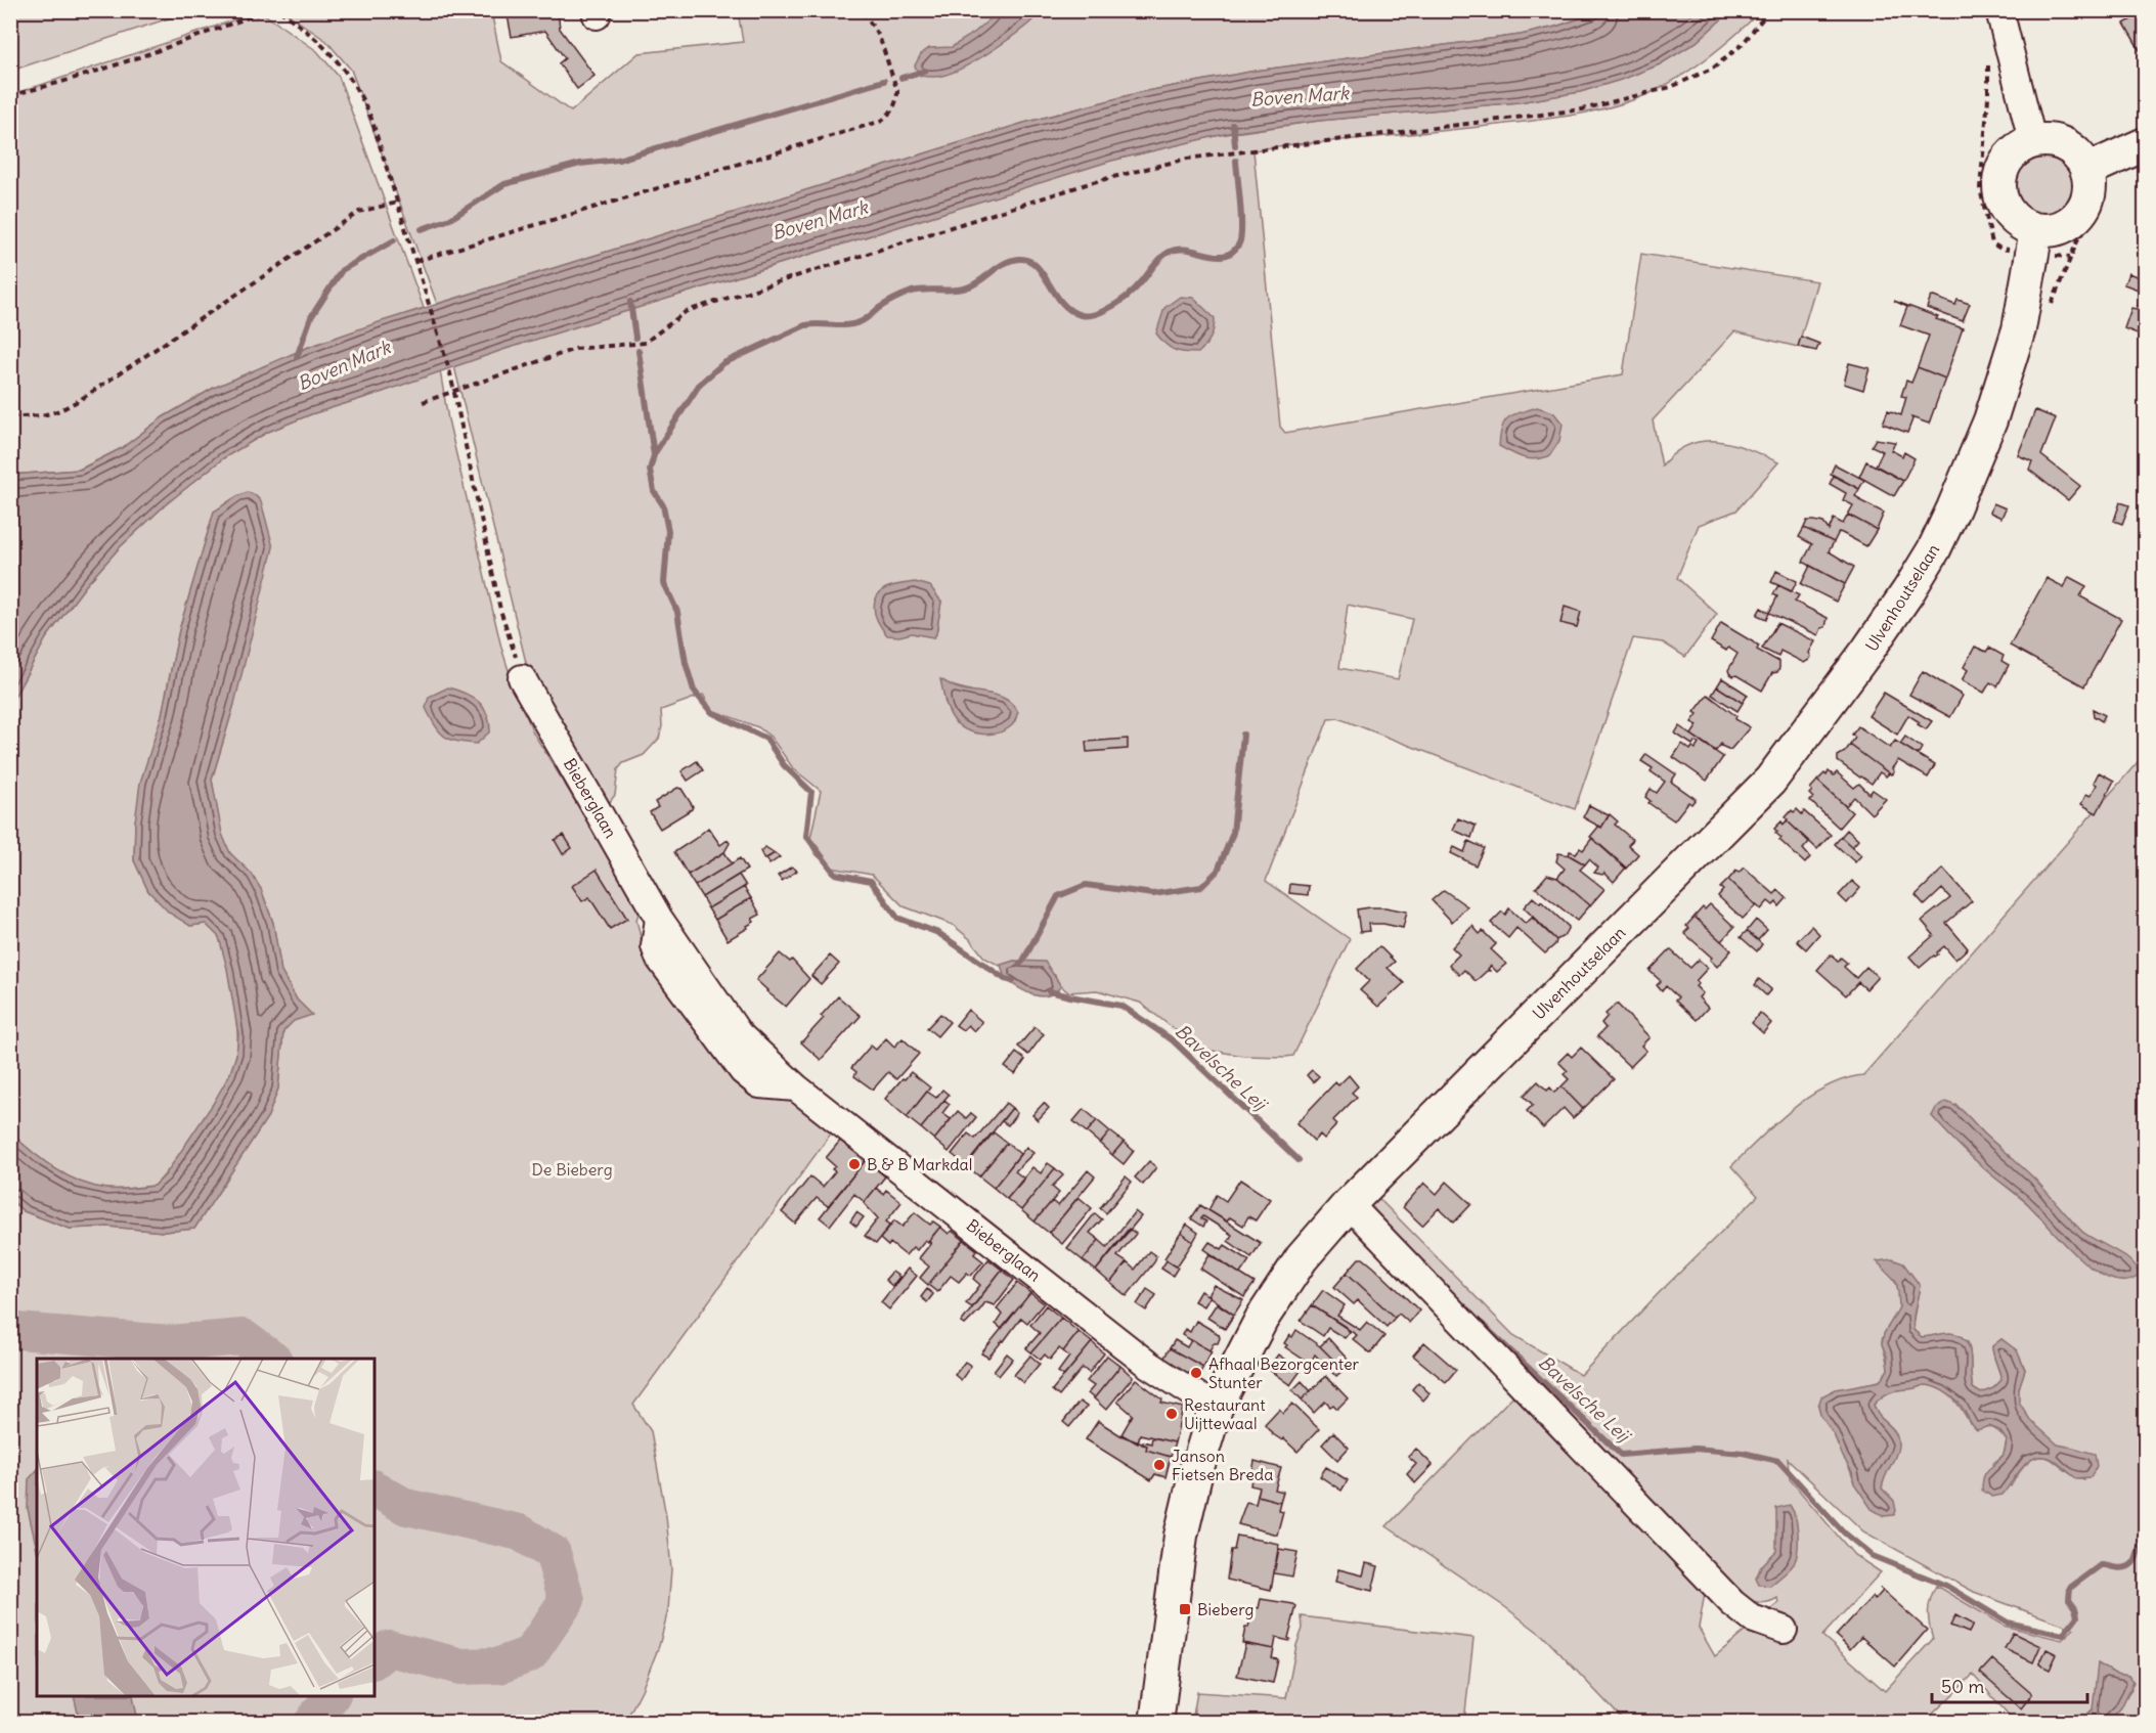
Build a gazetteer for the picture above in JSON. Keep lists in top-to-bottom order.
{
  "streets": {
    "main road": ["Ulvenhoutselaan"],
    "street": ["Bieberglaan"]
  },
  "crossings": [
    ["Ulvenhoutselaan", "Bieberglaan"]
  ],
  "water": ["Boven Mark", "Bavelsche Leij"],
  "parks": ["De Bieberg"],
  "places": {
    "other": [
      "B & B Markdal",
      "Afhaal Bezorgcenter Stunter",
      "Restaurant Uijttewaal",
      "Janson Fietsen Breda"
    ],
    "transit": ["Bieberg"]
  },
  "scale_bar": "50 m"
}
